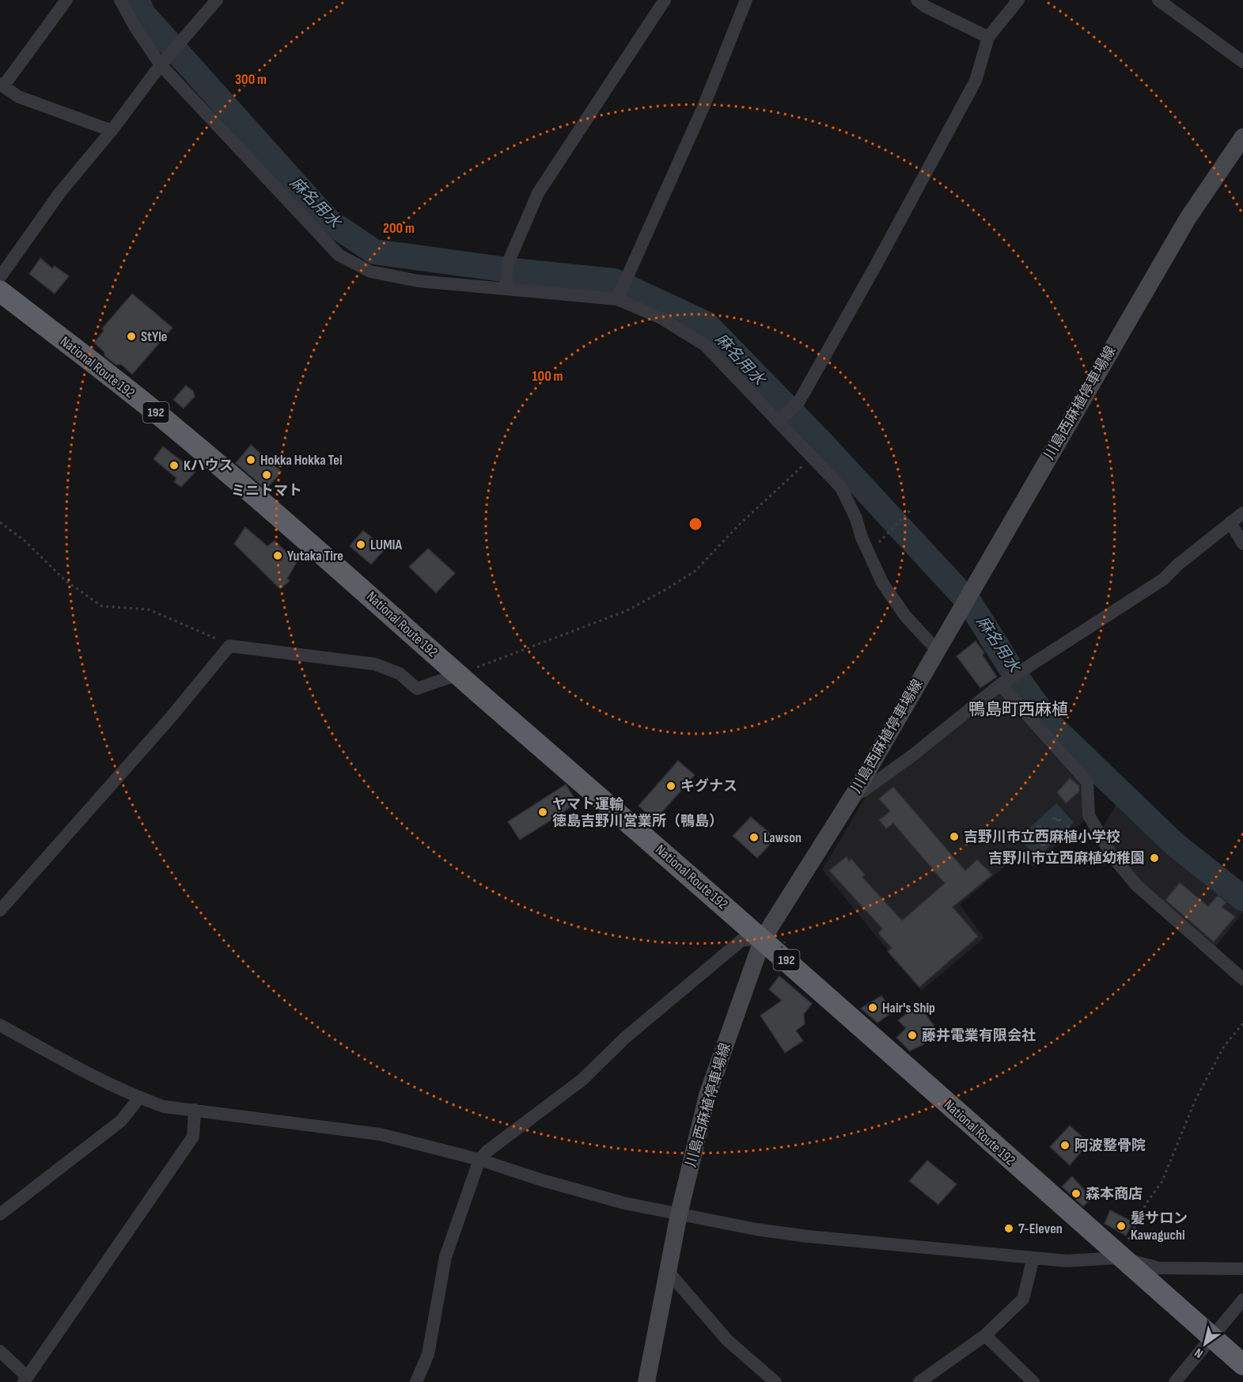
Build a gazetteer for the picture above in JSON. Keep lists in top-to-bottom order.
{
  "streets": {
    "highway": ["National Route 192", "192"],
    "main road": ["川島西麻植停車場線"]
  },
  "crossings": [
    ["National Route 192", "川島西麻植停車場線"]
  ],
  "districts": ["鴨島町西麻植"],
  "water": ["麻名用水"],
  "places": [
    "StYle",
    "Hokka Hokka Tei",
    "Kハウス",
    "ミニトマト",
    "LUMIA",
    "Yutaka Tire",
    "キグナス",
    "ヤマト運輸 徳島吉野川営業所（鴨島）",
    "吉野川市立西麻植小学校",
    "Lawson",
    "吉野川市立西麻植幼稚園",
    "Hair's Ship",
    "藤井電業有限会社",
    "阿波整骨院",
    "森本商店",
    "髪サロン Kawaguchi",
    "7-Eleven"
  ],
  "north": "bottom left",
  "rings": ["300 m", "200 m", "100 m"]
}
